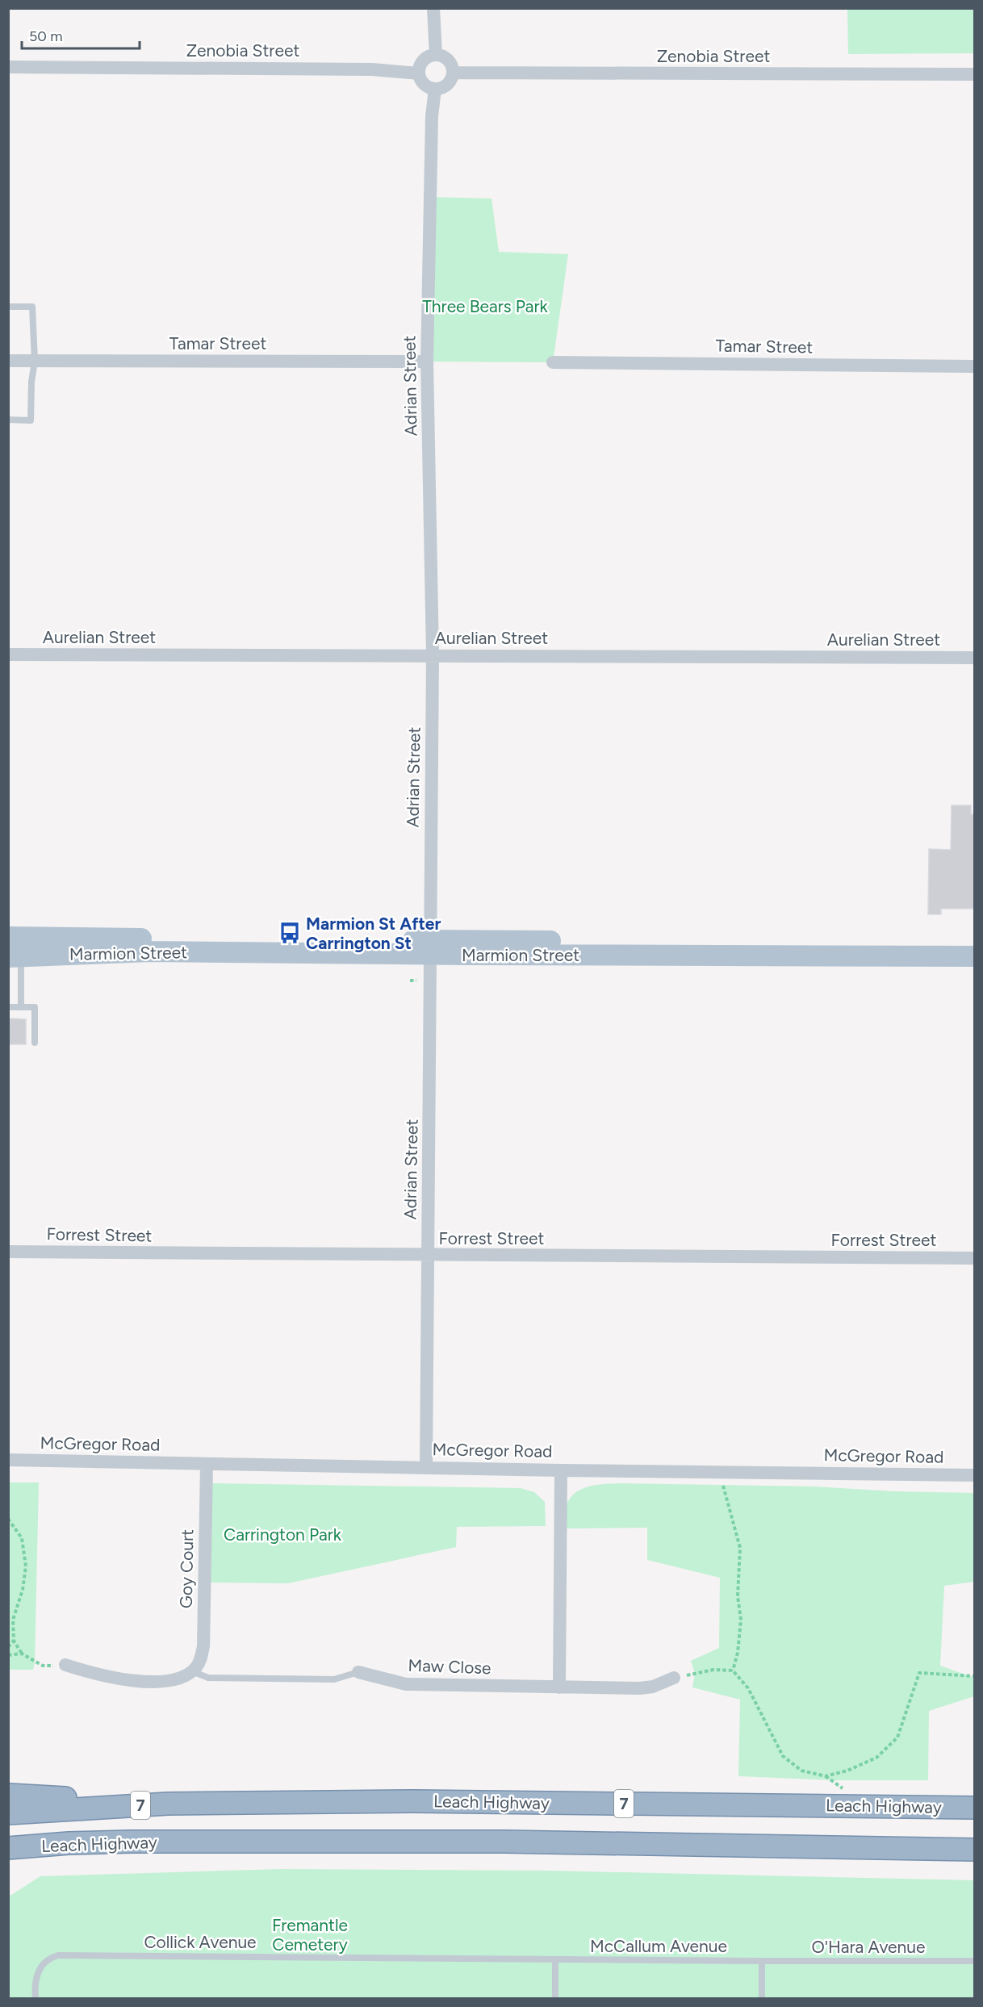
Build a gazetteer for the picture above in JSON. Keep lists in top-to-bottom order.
{
  "streets": {
    "highway": ["Leach Highway", "7"],
    "main road": ["Marmion Street"],
    "street": [
      "Zenobia Street",
      "Tamar Street",
      "Adrian Street",
      "Aurelian Street",
      "Forrest Street",
      "McGregor Road",
      "Goy Court",
      "Maw Close"
    ],
    "lane": ["Collick Avenue", "McCallum Avenue", "O'Hara Avenue"]
  },
  "crossings": [
    ["Zenobia Street", "Adrian Street"],
    ["Tamar Street", "Adrian Street"],
    ["Adrian Street", "Aurelian Street"],
    ["Adrian Street", "Marmion Street"],
    ["Adrian Street", "Forrest Street"],
    ["Adrian Street", "McGregor Road"],
    ["McGregor Road", "Goy Court"],
    ["Goy Court", "Maw Close"],
    ["Collick Avenue", "McCallum Avenue"],
    ["McCallum Avenue", "O'Hara Avenue"]
  ],
  "parks": ["Three Bears Park", "Carrington Park", "Fremantle Cemetery"],
  "places": {
    "bus stop": ["Marmion St After Carrington St"]
  },
  "scale_bar": "50 m"
}
